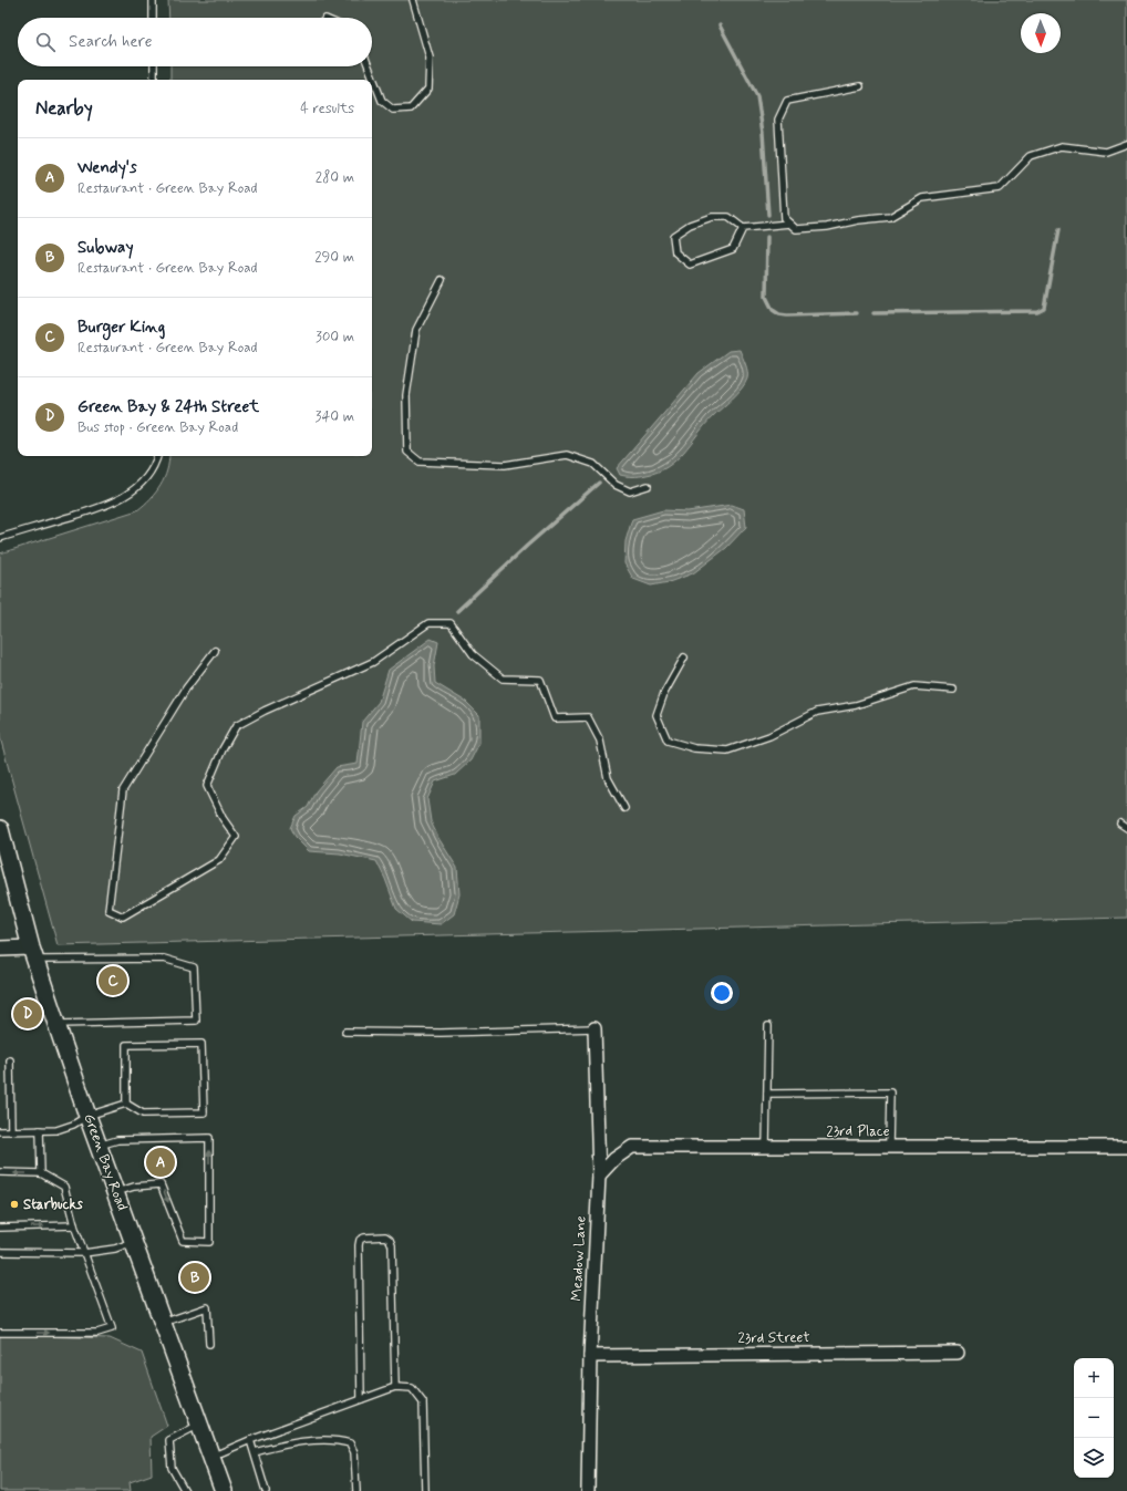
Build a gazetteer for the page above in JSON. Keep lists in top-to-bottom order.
{
  "streets": {
    "main road": ["Green Bay Road"],
    "street": ["23rd Place", "Meadow Lane", "23rd Street"]
  },
  "crossings": [
    ["23rd Place", "Meadow Lane"],
    ["Meadow Lane", "23rd Street"]
  ],
  "places": ["Starbucks"],
  "north": "bottom",
  "page": {
    "search": "Search here",
    "heading": ["Nearby", "4 results"],
    "list": [
      {
        "mark": "A",
        "name": "Wendy's",
        "note": "Restaurant · Green Bay Road",
        "value": "280 m"
      },
      {
        "mark": "B",
        "name": "Subway",
        "note": "Restaurant · Green Bay Road",
        "value": "290 m"
      },
      {
        "mark": "C",
        "name": "Burger King",
        "note": "Restaurant · Green Bay Road",
        "value": "300 m"
      },
      {
        "mark": "D",
        "name": "Green Bay & 24th Street",
        "note": "Bus stop · Green Bay Road",
        "value": "340 m"
      }
    ],
    "pins": [
      "C",
      "D",
      "A",
      "B"
    ],
    "map_buttons": ["+", "−"]
  }
}
